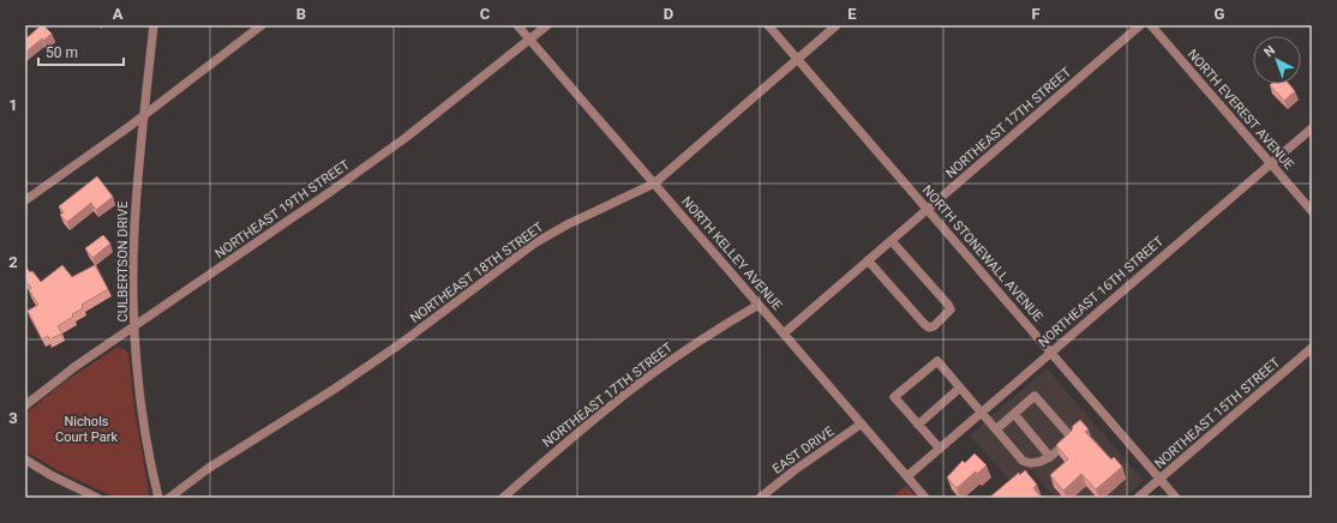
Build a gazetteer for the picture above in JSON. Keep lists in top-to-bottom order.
{
  "streets": {
    "street": [
      "NORTH EVEREST AVENUE",
      "NORTHEAST 17TH STREET",
      "NORTHEAST 19TH STREET",
      "NORTH KELLEY AVENUE",
      "NORTH STONEWALL AVENUE",
      "CULBERTSON DRIVE",
      "NORTHEAST 18TH STREET",
      "NORTHEAST 16TH STREET",
      "NORTHEAST 15TH STREET",
      "EAST DRIVE"
    ]
  },
  "crossings": [
    ["NORTH EVEREST AVENUE", "NORTHEAST 16TH STREET"],
    ["NORTHEAST 17TH STREET", "NORTH KELLEY AVENUE"],
    ["NORTHEAST 17TH STREET", "NORTH STONEWALL AVENUE"],
    ["NORTHEAST 19TH STREET", "NORTH KELLEY AVENUE"],
    ["NORTHEAST 19TH STREET", "CULBERTSON DRIVE"],
    ["NORTH KELLEY AVENUE", "NORTHEAST 18TH STREET"],
    ["NORTH KELLEY AVENUE", "NORTHEAST 16TH STREET"],
    ["NORTH KELLEY AVENUE", "EAST DRIVE"],
    ["NORTH STONEWALL AVENUE", "NORTHEAST 18TH STREET"],
    ["NORTH STONEWALL AVENUE", "NORTHEAST 16TH STREET"],
    ["NORTH STONEWALL AVENUE", "NORTHEAST 15TH STREET"]
  ],
  "parks": ["Nichols Court Park"],
  "scale_bar": "50 m",
  "north": "top left",
  "grid": {
    "columns": [
      "A",
      "B",
      "C",
      "D",
      "E",
      "F",
      "G"
    ],
    "rows": ["1", "2", "3"]
  }
}
